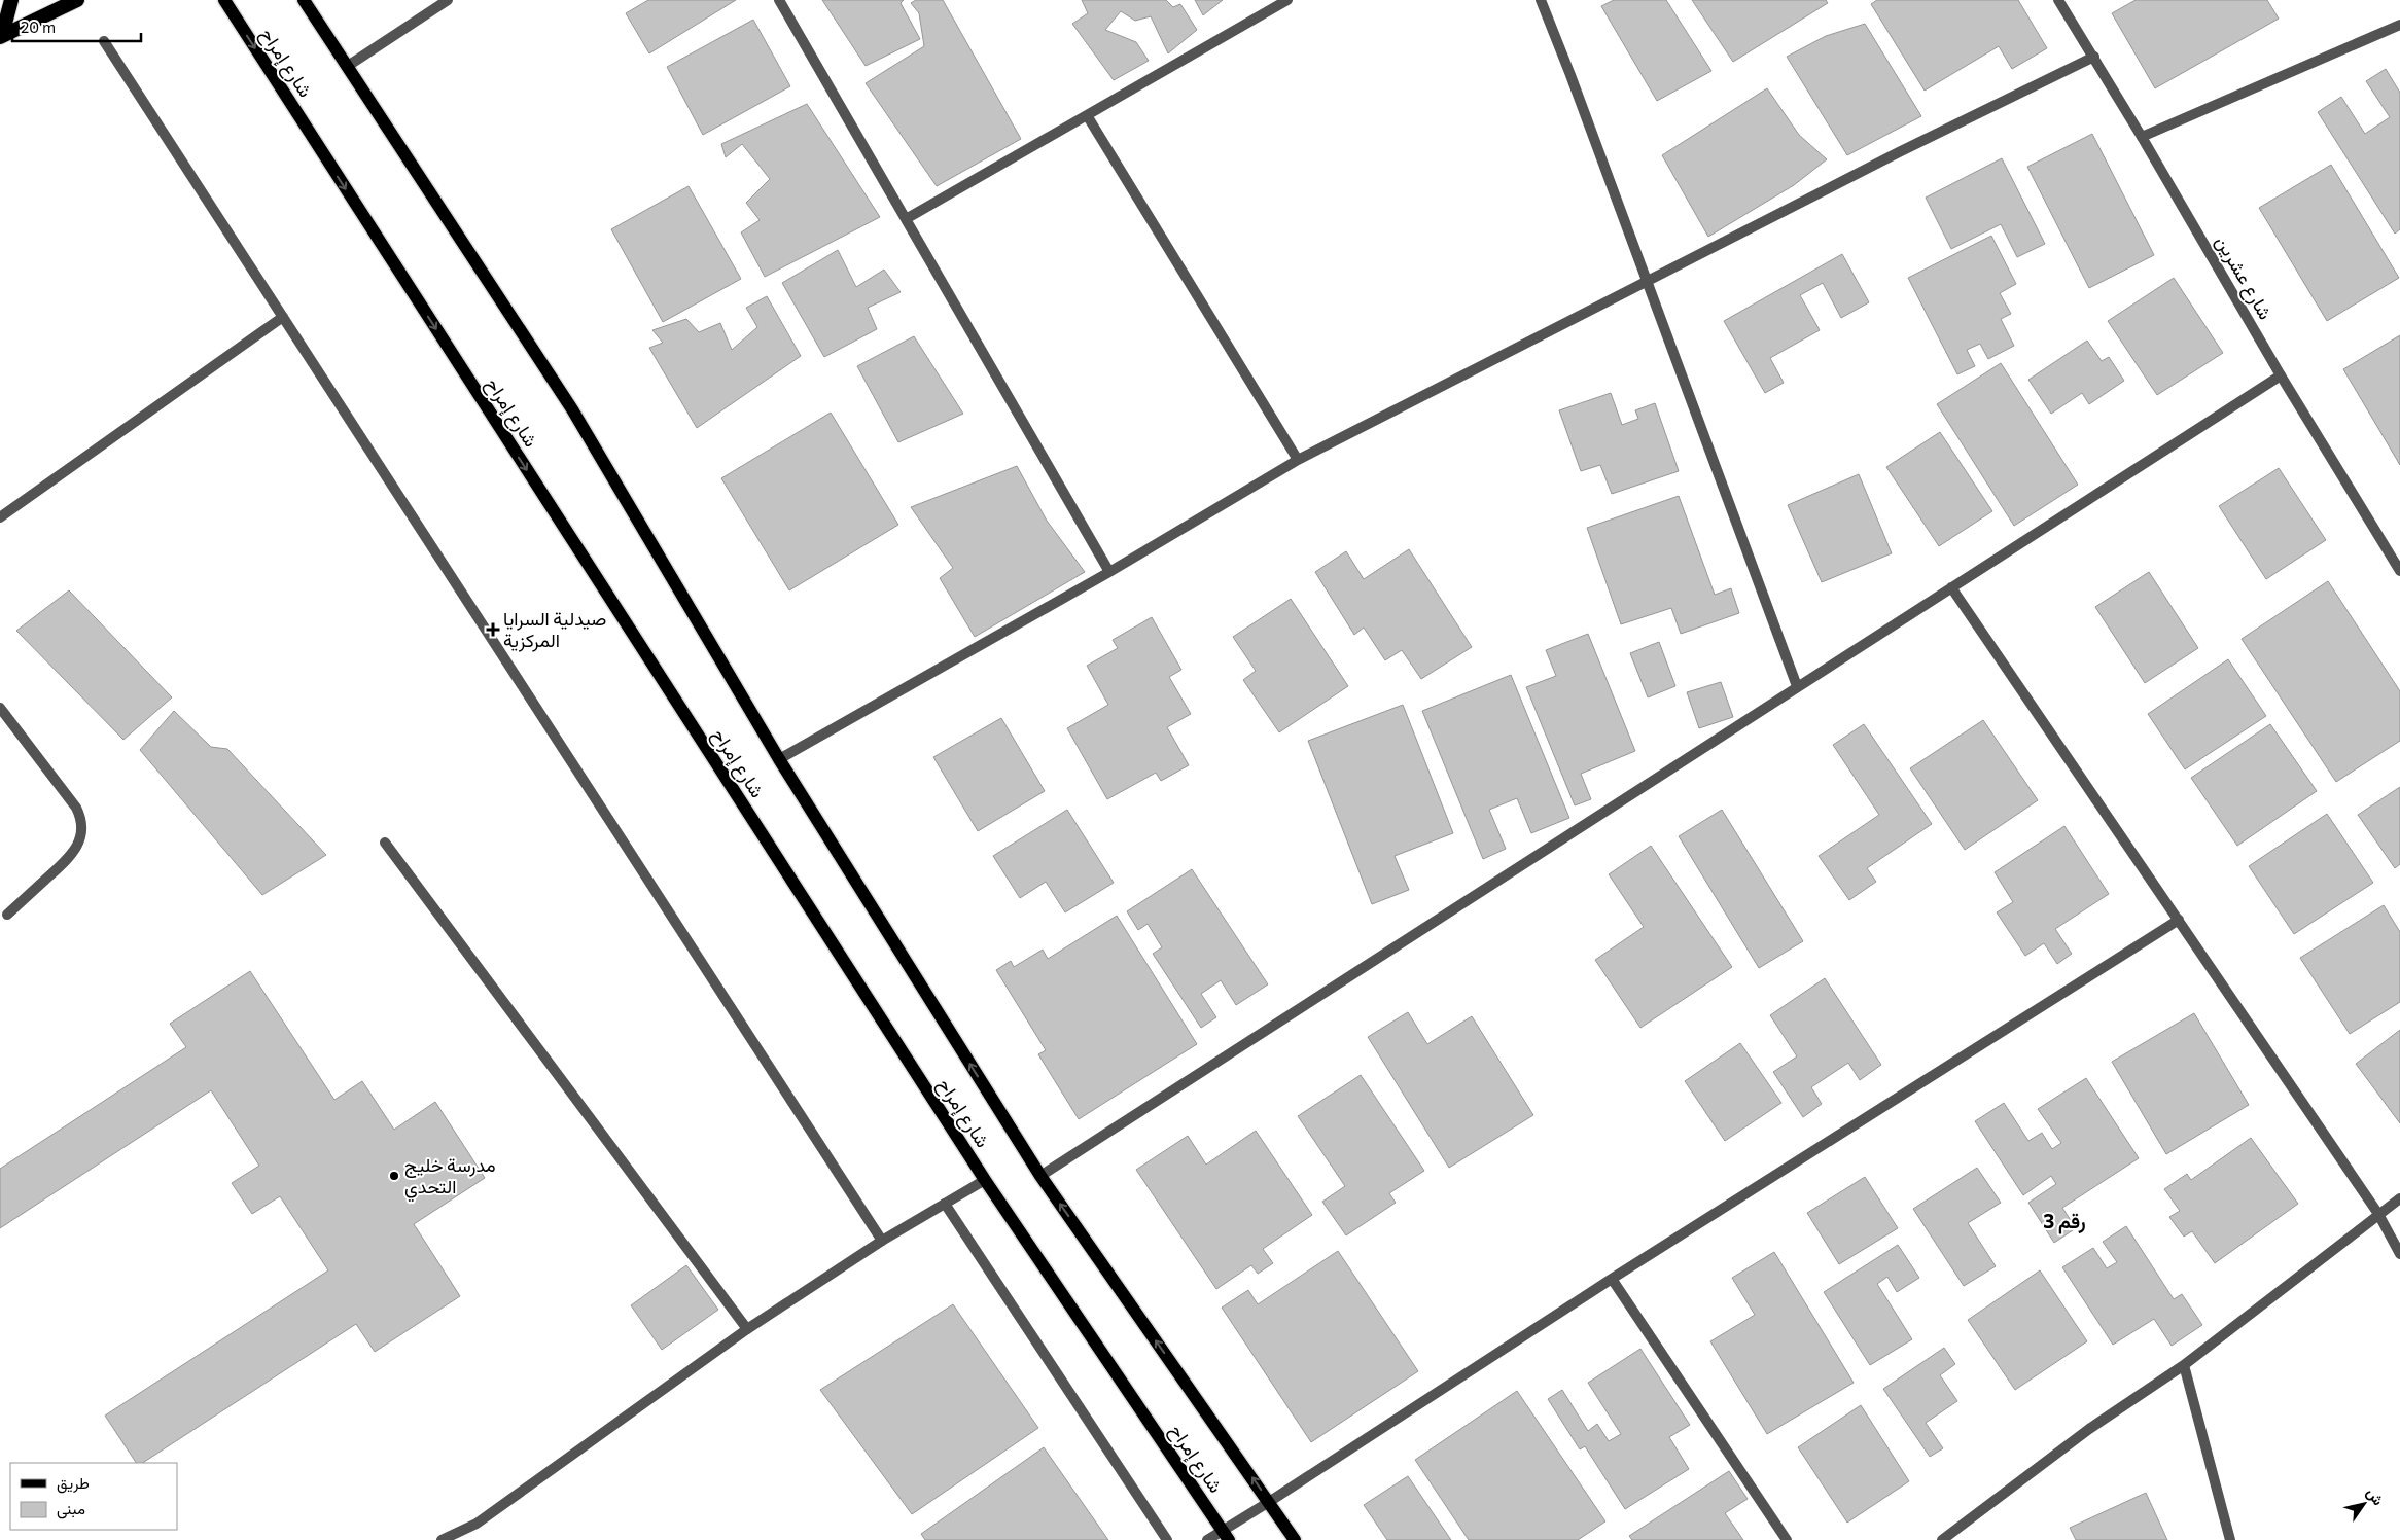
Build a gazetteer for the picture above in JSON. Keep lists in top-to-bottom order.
{
  "streets": {
    "main road": ["شارع إمراح"],
    "street": ["شارع عشرين"]
  },
  "districts": ["رقم 3"],
  "places": {
    "health": ["صيدلية السرايا المركزية"],
    "other": ["مدرسة خليج التحدي"]
  },
  "legend": ["طريق", "مبنى"],
  "scale_bar": "20 m",
  "north": "top right"
}
